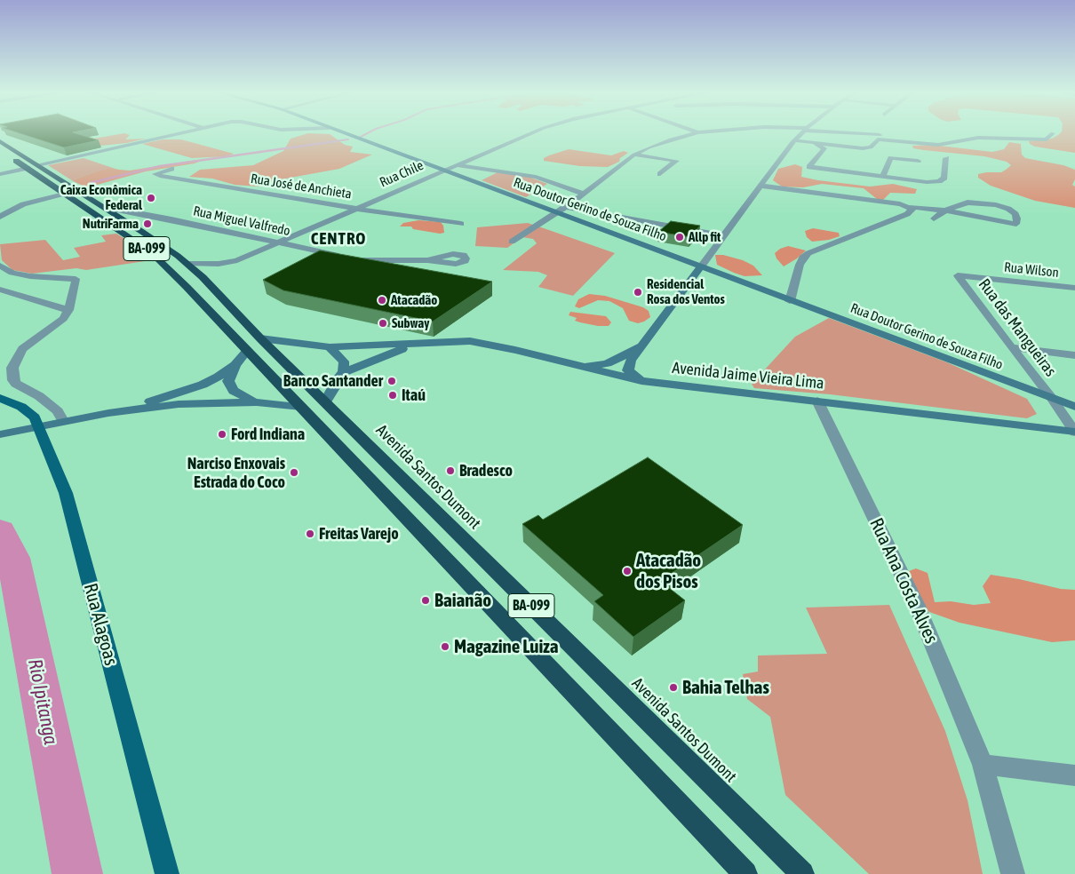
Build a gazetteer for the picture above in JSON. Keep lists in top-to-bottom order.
{
  "streets": {
    "highway": ["BA-099", "Avenida Santos Dumont"],
    "main road": ["Rua Doutor Gerino de Souza Filho", "Avenida Jaime Vieira Lima", "Rua Alagoas"],
    "street": [
      "Rua Chile",
      "Rua José de Anchieta",
      "Rua Miguel Valfredo",
      "Rua Wilson",
      "Rua das Mangueiras",
      "Rua Ana Costa Alves"
    ]
  },
  "crossings": [
    ["Rua Chile", "Rua José de Anchieta"],
    ["Rua Chile", "Rua Doutor Gerino de Souza Filho"],
    ["Rua Chile", "Rua Miguel Valfredo"],
    ["Rua Chile", "Avenida Santos Dumont"],
    ["Rua Doutor Gerino de Souza Filho", "Rua das Mangueiras"],
    ["Rua Miguel Valfredo", "Avenida Santos Dumont"],
    ["Rua Wilson", "Rua das Mangueiras"],
    ["Rua das Mangueiras", "Avenida Jaime Vieira Lima"],
    ["Avenida Jaime Vieira Lima", "Avenida Santos Dumont"],
    ["Avenida Jaime Vieira Lima", "Rua Ana Costa Alves"]
  ],
  "districts": ["CENTRO"],
  "water": ["Rio Ipitanga"],
  "places": [
    "Caixa Econômica Federal",
    "NutriFarma",
    "Allp fit",
    "Residencial Rosa dos Ventos",
    "Atacadão",
    "Subway",
    "Banco Santander",
    "Itaú",
    "Ford Indiana",
    "Bradesco",
    "Narciso Enxovais Estrada do Coco",
    "Freitas Varejo",
    "Atacadão dos Pisos",
    "Baianão",
    "Magazine Luiza",
    "Bahia Telhas"
  ]
}
